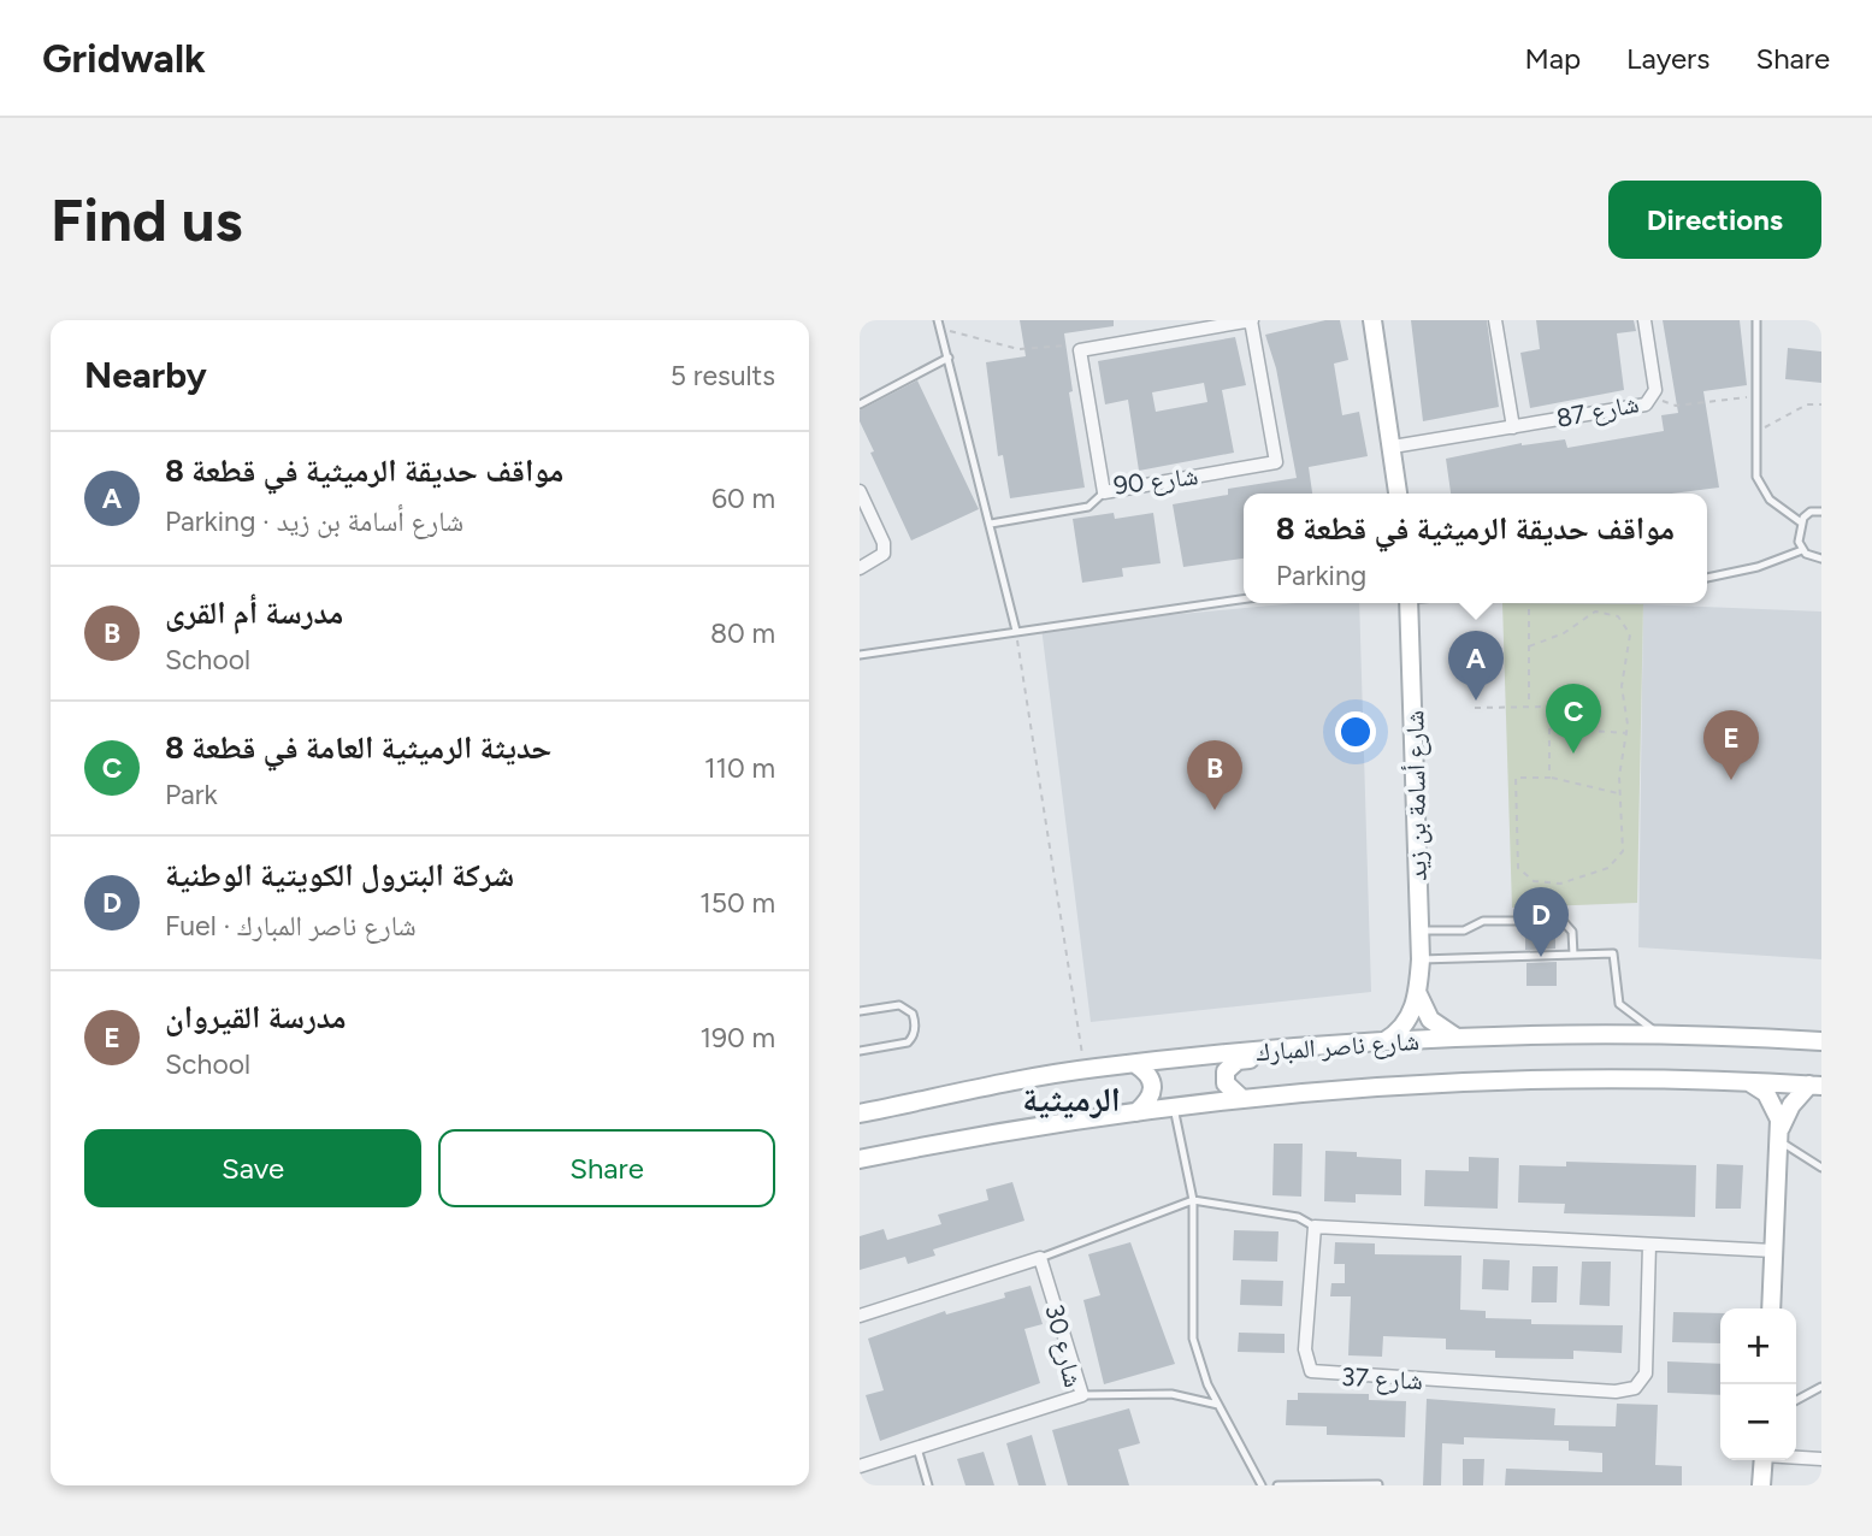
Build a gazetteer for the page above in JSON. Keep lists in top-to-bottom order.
{
  "streets": {
    "street": [
      "شارع 87",
      "شارع 90",
      "شارع أسامة بن زيد",
      "شارع ناصر المبارك",
      "شارع 30",
      "شارع 37"
    ]
  },
  "crossings": [
    ["شارع أسامة بن زيد", "شارع ناصر المبارك"]
  ],
  "districts": ["الرميثية"],
  "page": {
    "header": "Gridwalk",
    "nav": ["Map", "Layers", "Share"],
    "buttons": [
      "Directions",
      ["Save", "Share"]
    ],
    "title": "Find us",
    "heading": ["Nearby", "5 results"],
    "list": [
      {
        "mark": "A",
        "name": "مواقف حديقة الرميثية في قطعة 8",
        "note": "Parking · شارع أسامة بن زيد",
        "value": "60 m"
      },
      {
        "mark": "B",
        "name": "مدرسة أم القرى",
        "note": "School",
        "value": "80 m"
      },
      {
        "mark": "C",
        "name": "حديثة الرميثية العامة في قطعة 8",
        "note": "Park",
        "value": "110 m"
      },
      {
        "mark": "D",
        "name": "شركة البترول الكويتية الوطنية",
        "note": "Fuel · شارع ناصر المبارك",
        "value": "150 m"
      },
      {
        "mark": "E",
        "name": "مدرسة القيروان",
        "note": "School",
        "value": "190 m"
      }
    ],
    "popup": ["مواقف حديقة الرميثية في قطعة 8", "Parking"],
    "pins": [
      "A",
      "C",
      "E",
      "B",
      "D"
    ],
    "map_buttons": ["+", "−"]
  }
}
